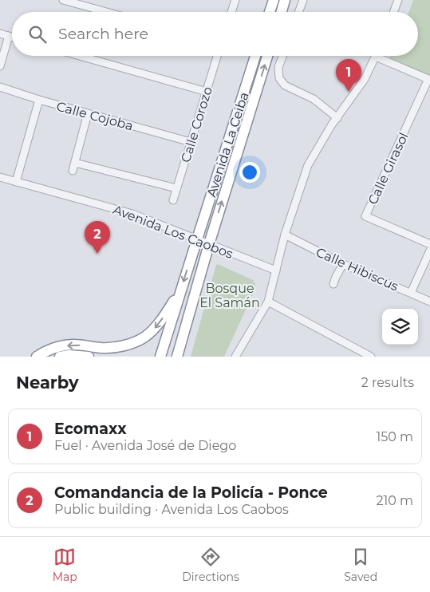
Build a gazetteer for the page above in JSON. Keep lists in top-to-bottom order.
{
  "streets": {
    "highway": ["Avenida La Ceiba"],
    "street": [
      "Calle Cojoba",
      "Calle Corozo",
      "Calle Girasol",
      "Avenida Los Caobos",
      "Calle Hibiscus"
    ]
  },
  "crossings": [
    ["Calle Cojoba", "Calle Corozo"],
    ["Avenida La Ceiba", "Avenida Los Caobos"]
  ],
  "parks": ["Bosque El Samán"],
  "page": {
    "search": "Search here",
    "pins": ["1", "2"],
    "heading": ["Nearby", "2 results"],
    "list": [
      {
        "mark": "1",
        "name": "Ecomaxx",
        "note": "Fuel · Avenida José de Diego",
        "value": "150 m"
      },
      {
        "mark": "2",
        "name": "Comandancia de la Policía - Ponce",
        "note": "Public building · Avenida Los Caobos",
        "value": "210 m"
      }
    ],
    "nav": ["Map", "Directions", "Saved"]
  }
}
